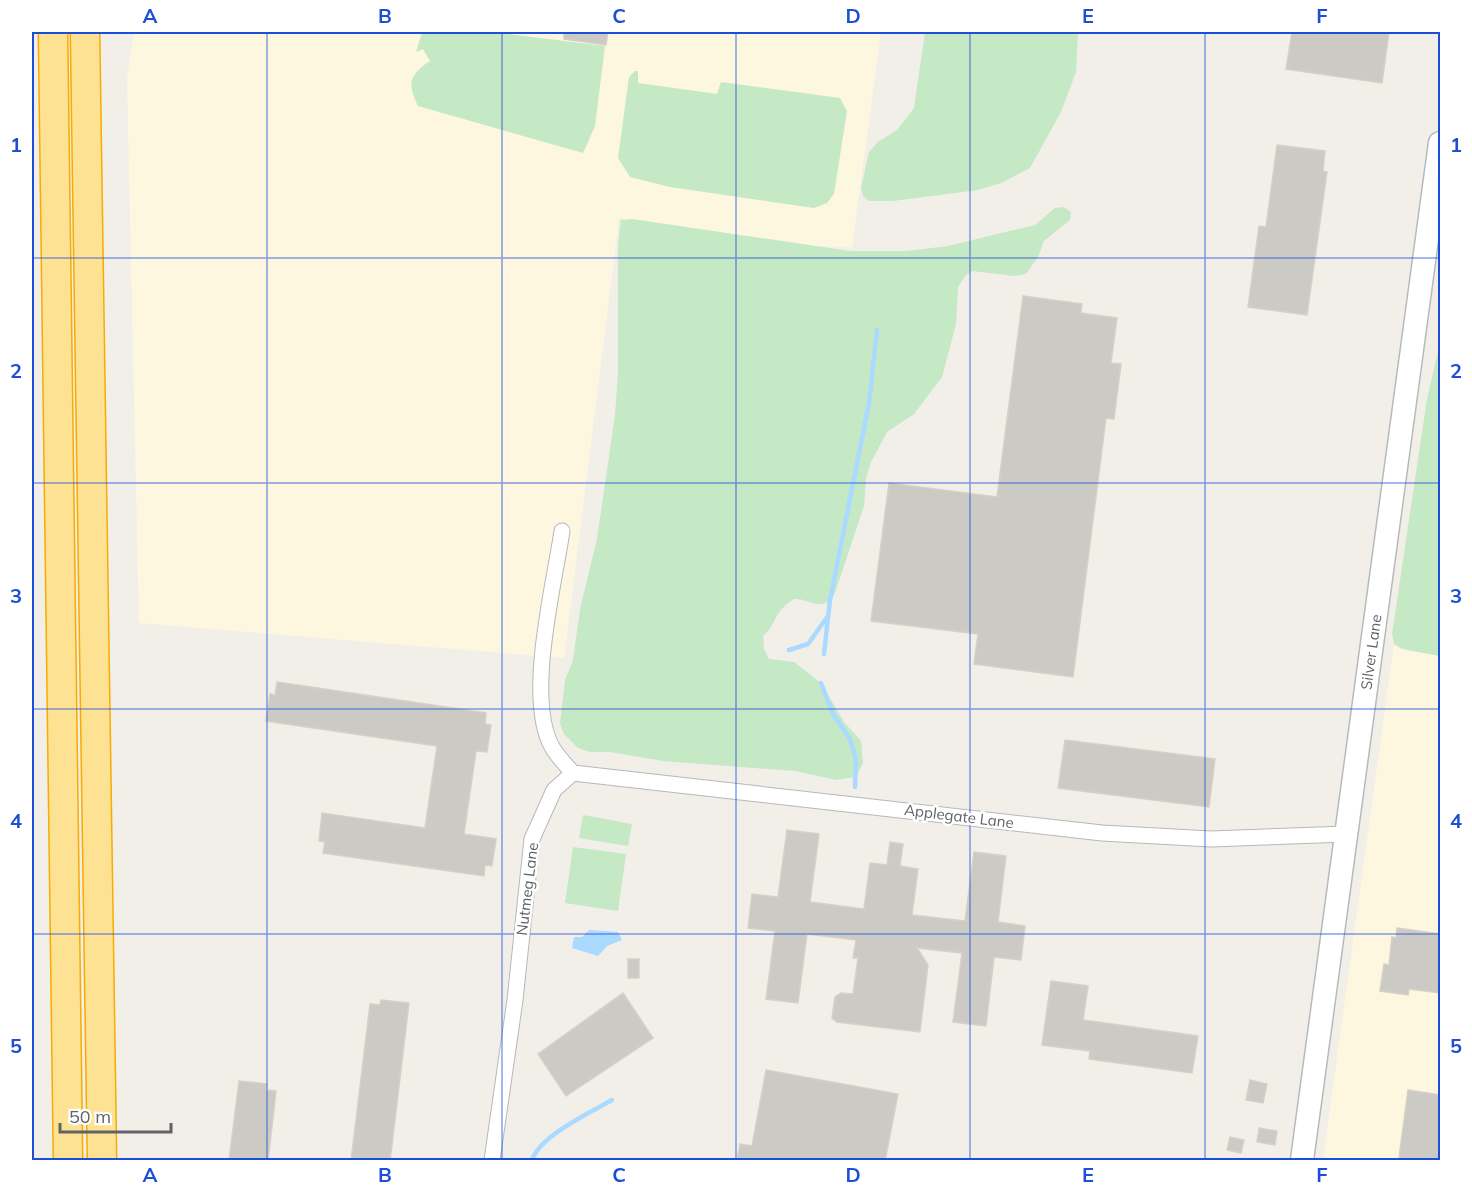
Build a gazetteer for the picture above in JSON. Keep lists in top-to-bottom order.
{
  "streets": {
    "main road": ["Silver Lane"],
    "street": ["Applegate Lane", "Nutmeg Lane"]
  },
  "crossings": [
    ["Silver Lane", "Applegate Lane"],
    ["Applegate Lane", "Nutmeg Lane"]
  ],
  "scale_bar": "50 m",
  "grid": {
    "columns": [
      "A",
      "B",
      "C",
      "D",
      "E",
      "F"
    ],
    "rows": [
      "1",
      "2",
      "3",
      "4",
      "5"
    ]
  }
}
